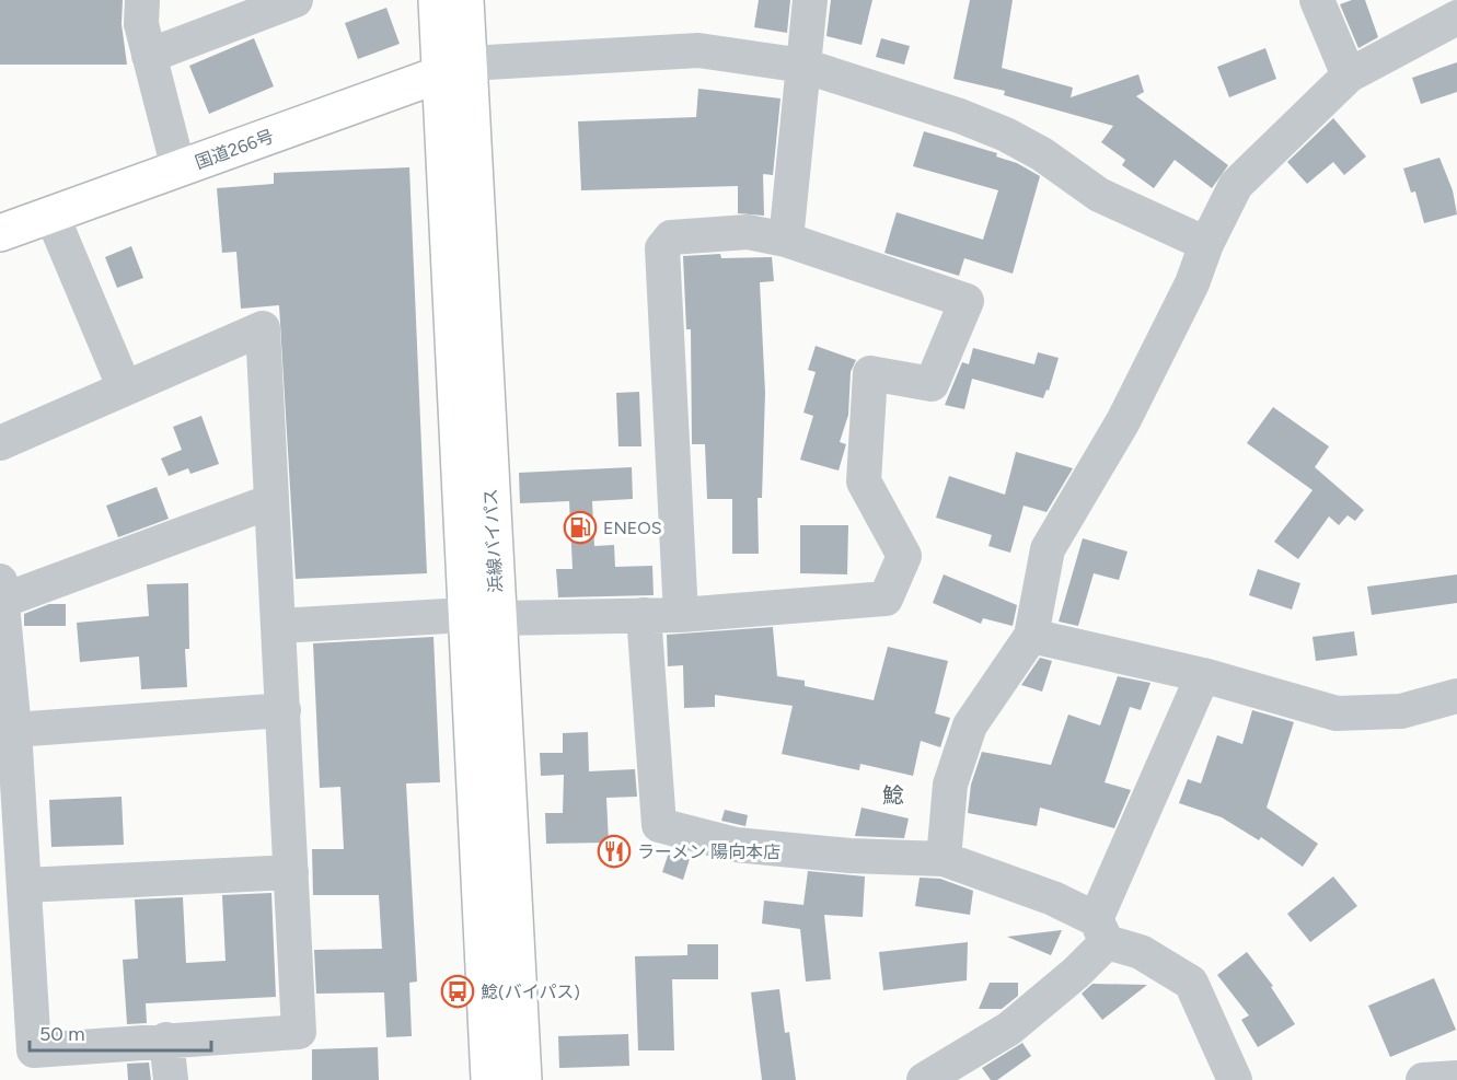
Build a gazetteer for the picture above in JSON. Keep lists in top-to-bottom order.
{
  "streets": {
    "highway": ["国道266号", "浜線バイパス"]
  },
  "crossings": [
    ["国道266号", "浜線バイパス"]
  ],
  "districts": ["鯰"],
  "places": {
    "fuel station": ["ENEOS"],
    "restaurant": ["ラーメン 陽向本店"],
    "bus stop": ["鯰(バイパス)"]
  },
  "scale_bar": "50 m"
}
